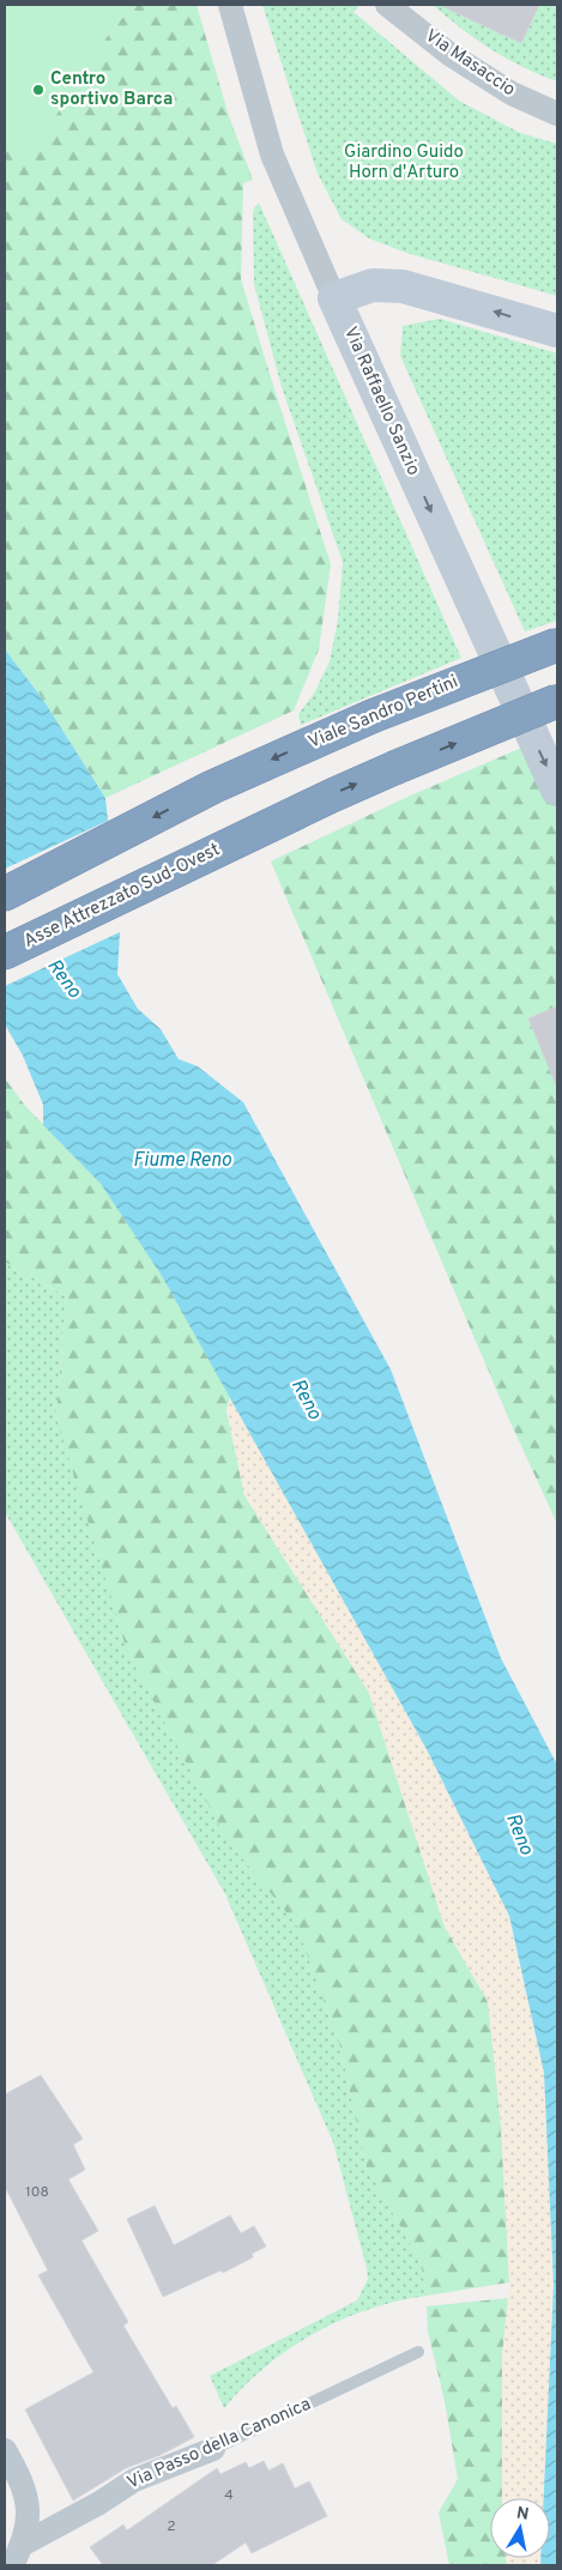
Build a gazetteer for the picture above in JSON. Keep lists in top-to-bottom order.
{
  "streets": {
    "highway": ["Viale Sandro Pertini", "Asse Attrezzato Sud-Ovest"],
    "street": ["Via Masaccio", "Via Raffaello Sanzio", "Via Passo della Canonica"]
  },
  "one_way": ["Via Raffaello Sanzio", "Viale Sandro Pertini", "Asse Attrezzato Sud-Ovest"],
  "water": ["Reno", "Fiume Reno"],
  "parks": ["Giardino Guido Horn d'Arturo"],
  "places": ["Centro sportivo Barca"],
  "house_numbers": ["108", "4", "2"],
  "north": "top"
}
